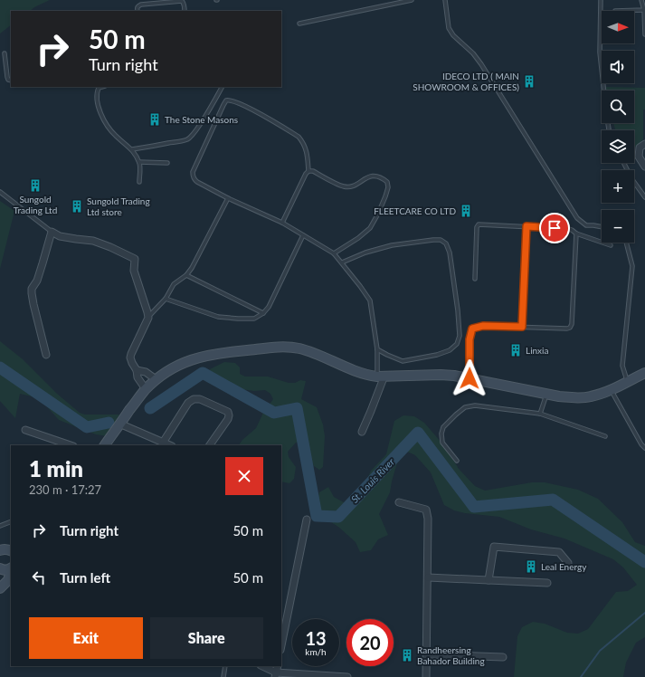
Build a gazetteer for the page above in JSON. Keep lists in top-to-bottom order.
{
  "water": ["St. Louis River"],
  "places": {
    "building": [
      "IDECO LTD ( MAIN SHOWROOM & OFFICES)",
      "The Stone Masons",
      "Sungold Trading Ltd",
      "Sungold Trading Ltd store",
      "FLEETCARE CO LTD",
      "Linxia",
      "Leal Energy",
      "Randheersing Bahador Building"
    ]
  },
  "north": "right",
  "page": {
    "map_buttons": ["+", "−"],
    "turn": ["50 m", "Turn right"],
    "heading": ["1 min", "230 m · 17:27"],
    "list": [
      {
        "name": "Turn right",
        "value": "50 m"
      },
      {
        "name": "Turn left",
        "value": "50 m"
      }
    ],
    "buttons": ["Exit", "Share"],
    "speed": "13 km/h",
    "limit": "20"
  }
}
